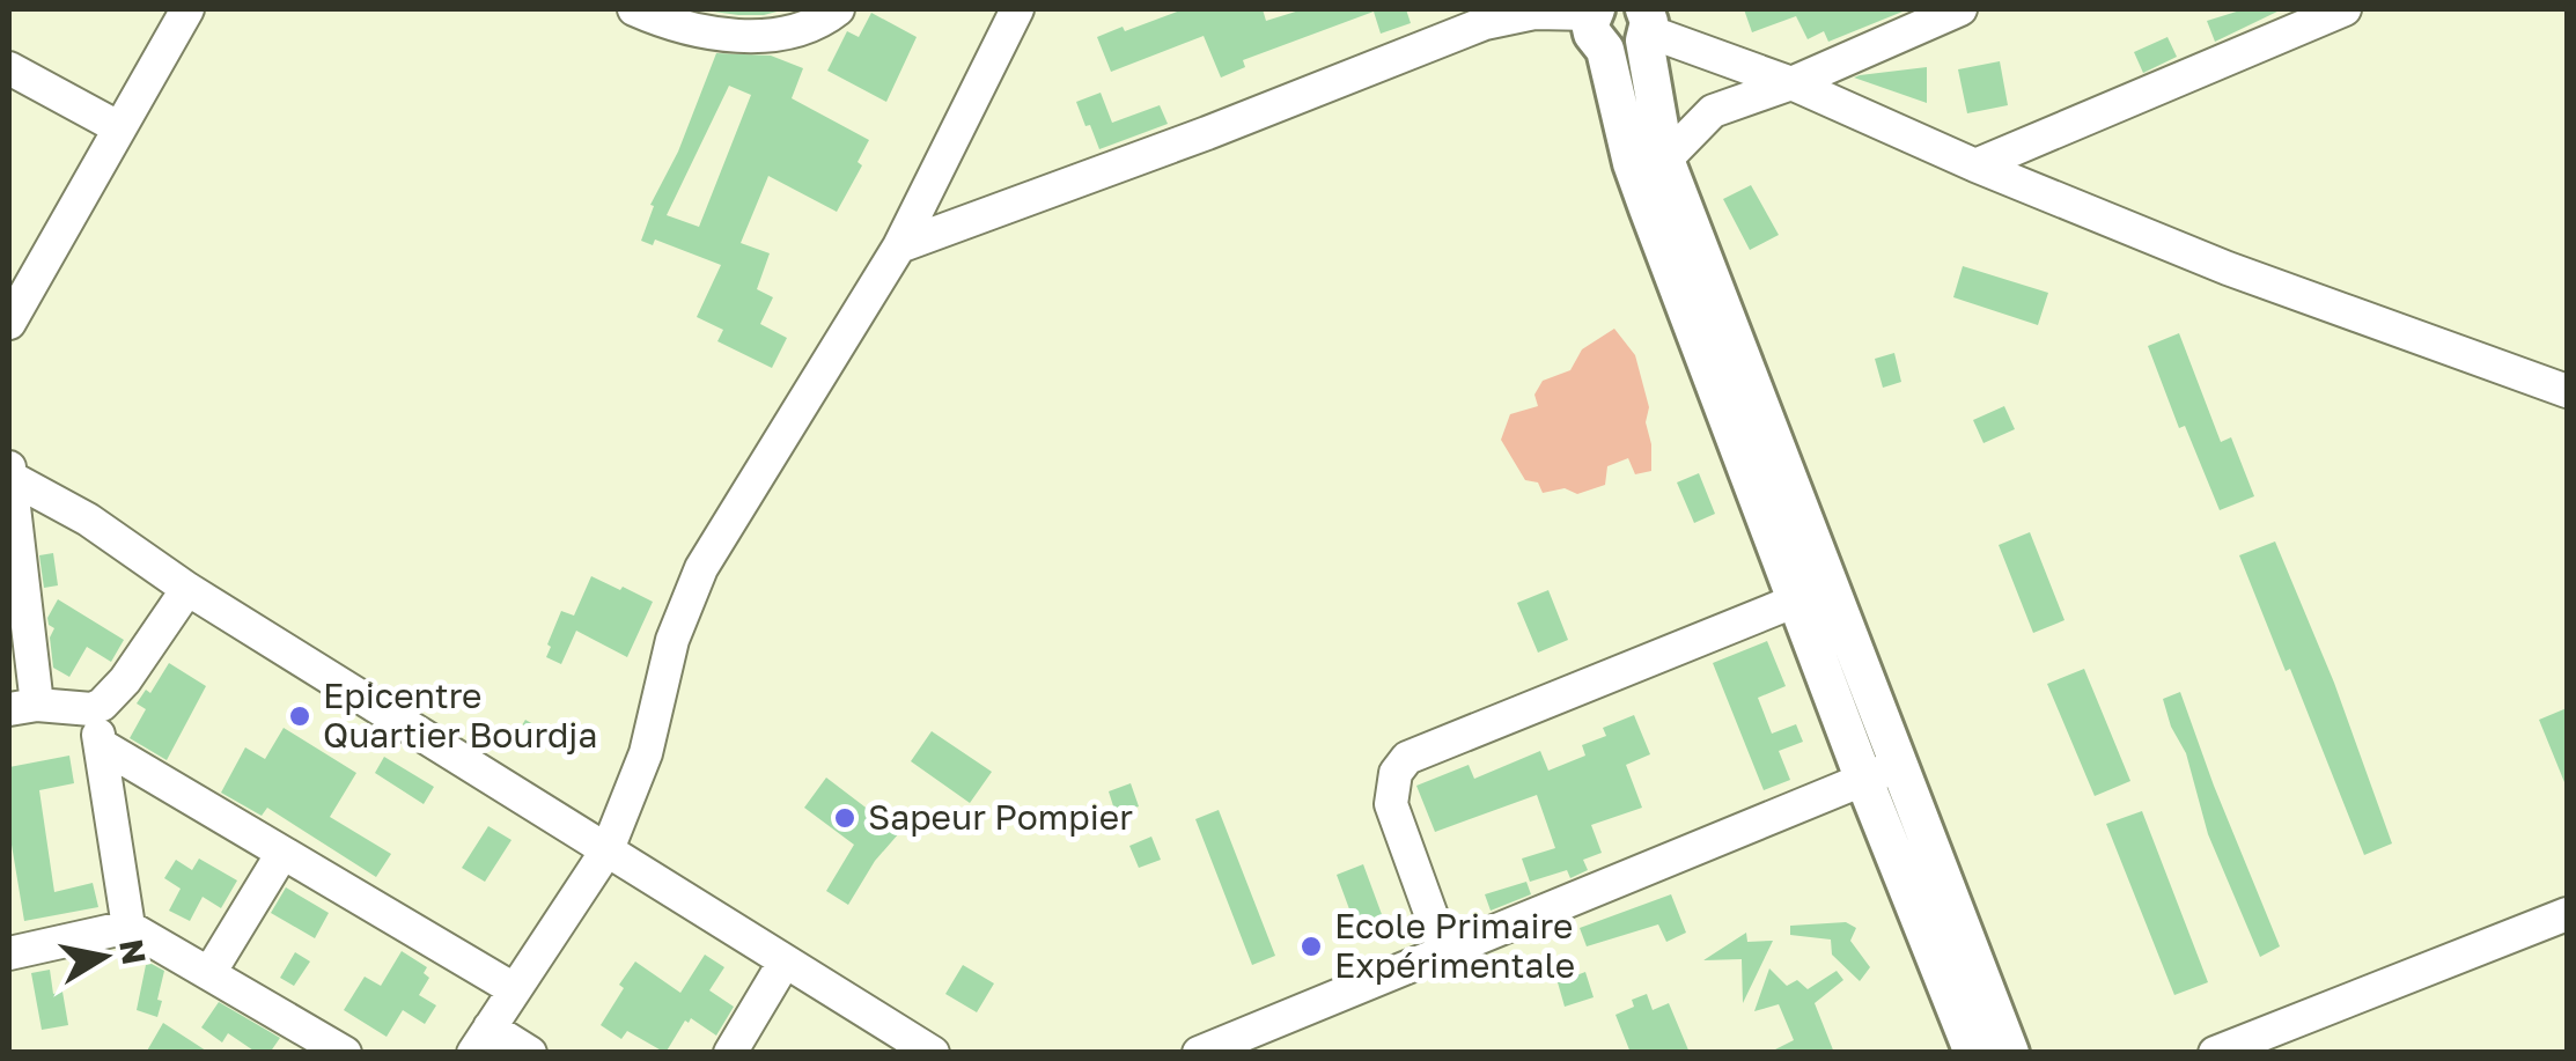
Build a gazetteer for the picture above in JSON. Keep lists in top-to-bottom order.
{
  "places": ["Epicentre Quartier Bourdja", "Sapeur Pompier", "Ecole Primaire Expérimentale"],
  "north": "right"
}
